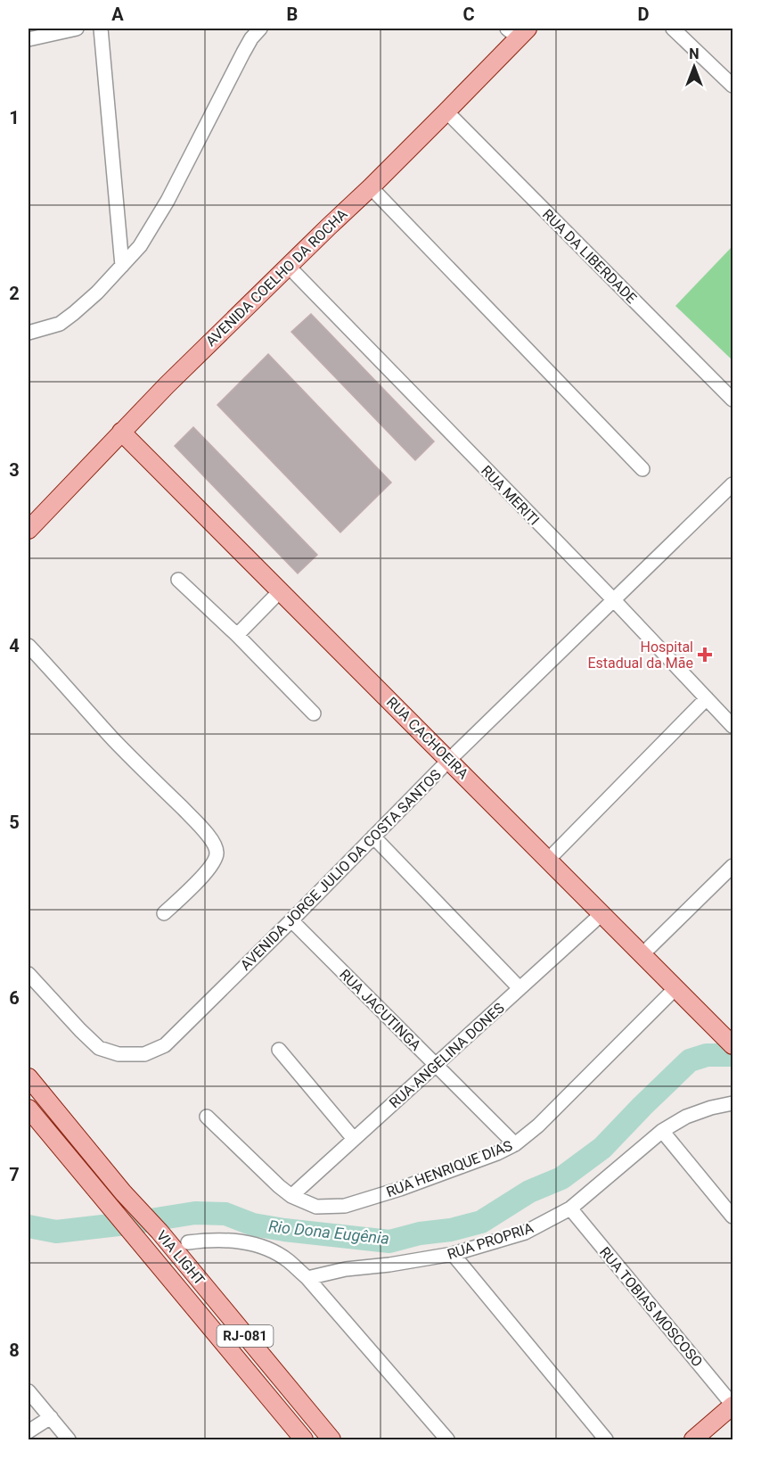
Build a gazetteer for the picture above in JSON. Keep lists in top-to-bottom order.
{
  "streets": {
    "main road": [
      "AVENIDA COELHO DA ROCHA",
      "RUA CACHOEIRA",
      "VIA LIGHT",
      "RJ-081"
    ],
    "street": [
      "RUA DA LIBERDADE",
      "RUA MERITI",
      "AVENIDA JORGE JULIO DA COSTA SANTOS",
      "RUA JACUTINGA",
      "RUA ANGELINA DONES",
      "RUA HENRIQUE DIAS",
      "RUA PROPRIA",
      "RUA TOBIAS MOSCOSO"
    ]
  },
  "crossings": [
    ["RUA DA LIBERDADE", "AVENIDA COELHO DA ROCHA"],
    ["AVENIDA COELHO DA ROCHA", "RUA MERITI"],
    ["AVENIDA COELHO DA ROCHA", "RUA CACHOEIRA"],
    ["RUA MERITI", "AVENIDA JORGE JULIO DA COSTA SANTOS"],
    ["RUA CACHOEIRA", "AVENIDA JORGE JULIO DA COSTA SANTOS"],
    ["RUA CACHOEIRA", "RUA ANGELINA DONES"],
    ["RUA CACHOEIRA", "RUA HENRIQUE DIAS"],
    ["AVENIDA JORGE JULIO DA COSTA SANTOS", "RUA JACUTINGA"],
    ["RUA JACUTINGA", "RUA ANGELINA DONES"],
    ["RUA JACUTINGA", "RUA HENRIQUE DIAS"],
    ["RUA ANGELINA DONES", "RUA HENRIQUE DIAS"],
    ["RUA PROPRIA", "RUA TOBIAS MOSCOSO"]
  ],
  "water": ["Rio Dona Eugênia"],
  "places": {
    "health": ["Hospital Estadual da Mãe"]
  },
  "north": "top",
  "grid": {
    "columns": [
      "A",
      "B",
      "C",
      "D"
    ],
    "rows": [
      "1",
      "2",
      "3",
      "4",
      "5",
      "6",
      "7",
      "8"
    ]
  }
}
